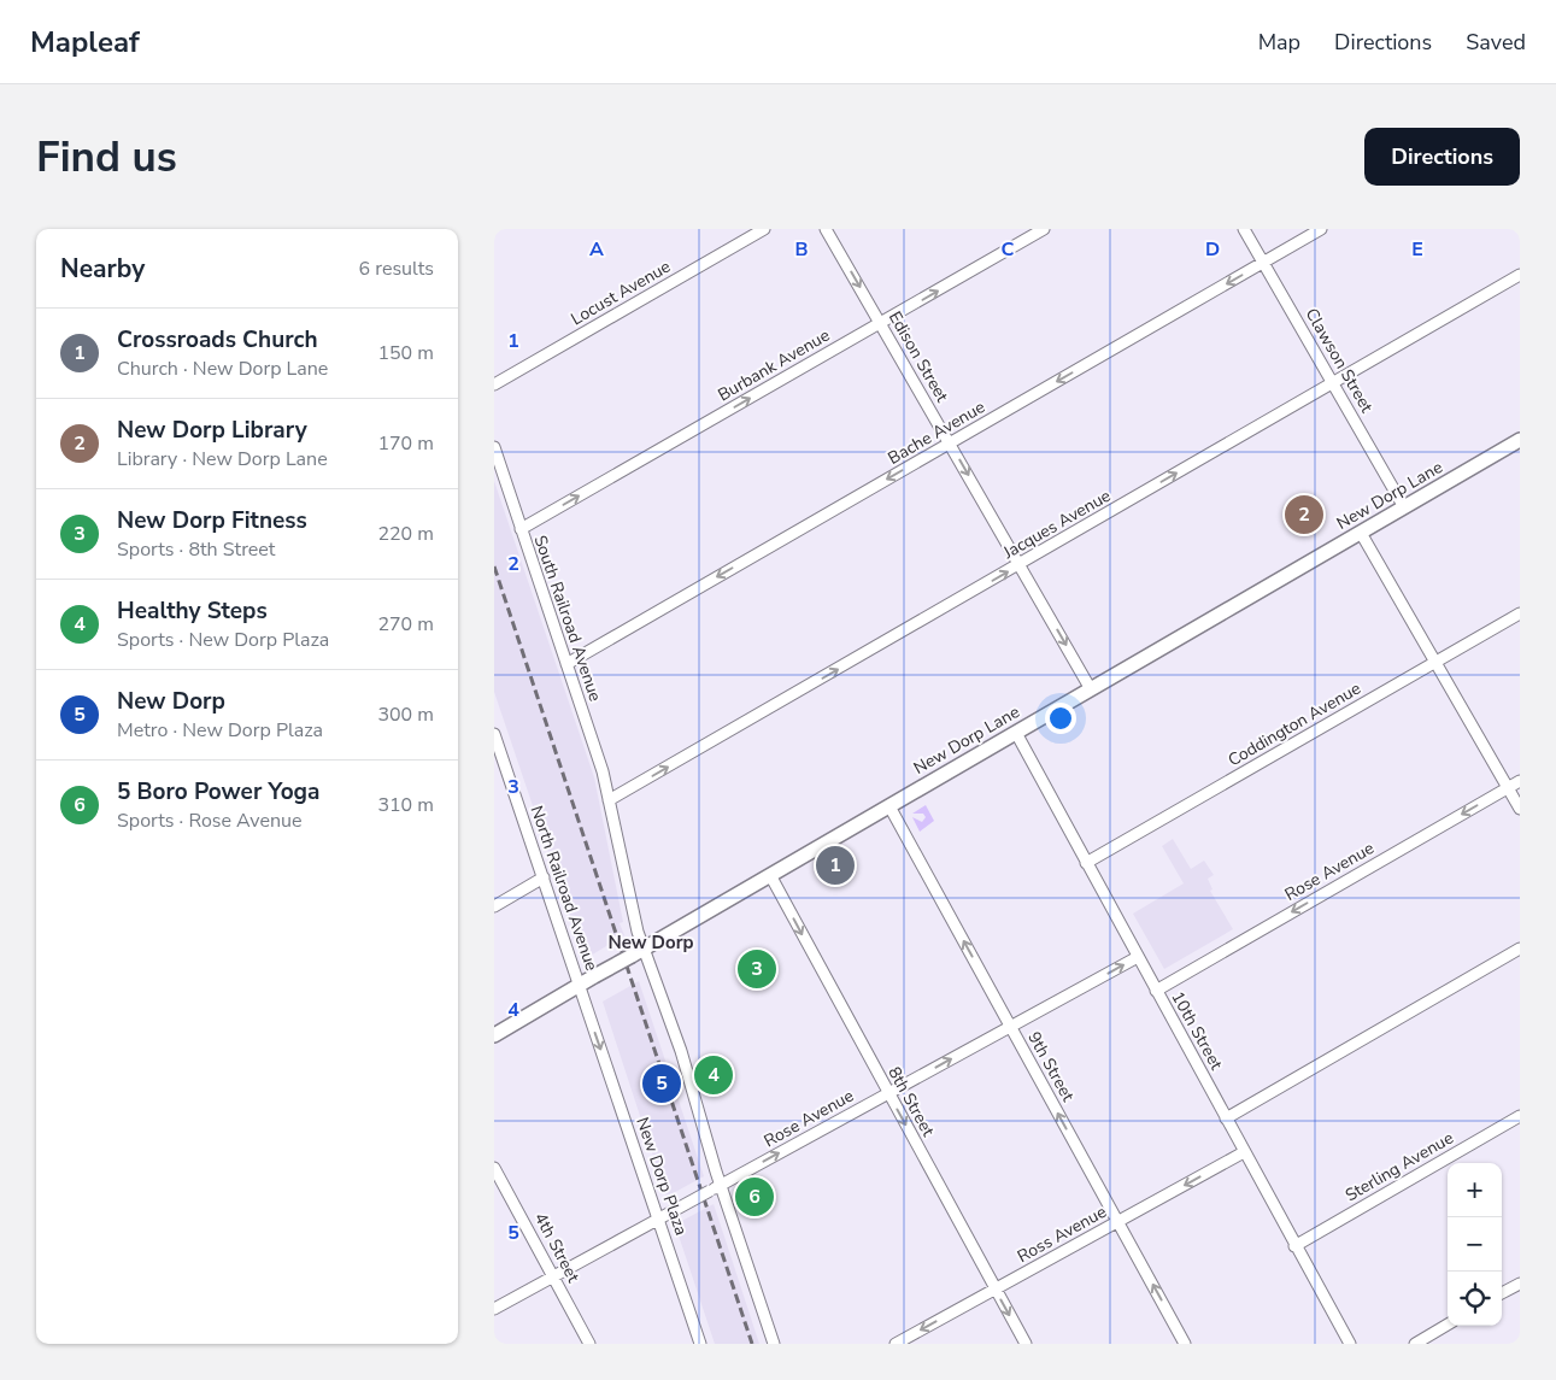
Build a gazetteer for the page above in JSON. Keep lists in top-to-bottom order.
{
  "streets": {
    "street": [
      "Locust Avenue",
      "Edison Street",
      "Clawson Street",
      "Burbank Avenue",
      "Bache Avenue",
      "New Dorp Lane",
      "Jacques Avenue",
      "South Railroad Avenue",
      "Coddington Avenue",
      "Rose Avenue",
      "North Railroad Avenue",
      "10th Street",
      "9th Street",
      "8th Street",
      "Sterling Avenue",
      "New Dorp Plaza",
      "Ross Avenue",
      "4th Street"
    ]
  },
  "crossings": [
    ["Edison Street", "Burbank Avenue"],
    ["Edison Street", "Bache Avenue"],
    ["Edison Street", "New Dorp Lane"],
    ["Edison Street", "Jacques Avenue"],
    ["Clawson Street", "Bache Avenue"],
    ["Clawson Street", "New Dorp Lane"],
    ["Clawson Street", "Jacques Avenue"],
    ["Burbank Avenue", "South Railroad Avenue"],
    ["Bache Avenue", "South Railroad Avenue"],
    ["New Dorp Lane", "North Railroad Avenue"],
    ["New Dorp Lane", "10th Street"],
    ["New Dorp Lane", "9th Street"],
    ["New Dorp Lane", "8th Street"],
    ["New Dorp Lane", "New Dorp Plaza"],
    ["Jacques Avenue", "South Railroad Avenue"],
    ["Coddington Avenue", "10th Street"],
    ["Rose Avenue", "10th Street"],
    ["Rose Avenue", "9th Street"],
    ["Rose Avenue", "8th Street"],
    ["Rose Avenue", "New Dorp Plaza"],
    ["Rose Avenue", "4th Street"],
    ["North Railroad Avenue", "New Dorp Plaza"],
    ["10th Street", "Sterling Avenue"],
    ["10th Street", "Ross Avenue"],
    ["9th Street", "Ross Avenue"],
    ["8th Street", "Ross Avenue"]
  ],
  "one_way": [
    "Edison Street",
    "Burbank Avenue",
    "Bache Avenue",
    "Jacques Avenue",
    "9th Street",
    "8th Street",
    "Ross Avenue"
  ],
  "districts": ["New Dorp"],
  "page": {
    "header": "Mapleaf",
    "nav": ["Map", "Directions", "Saved"],
    "buttons": "Directions",
    "title": "Find us",
    "heading": ["Nearby", "6 results"],
    "list": [
      {
        "mark": "1",
        "name": "Crossroads Church",
        "note": "Church · New Dorp Lane",
        "value": "150 m"
      },
      {
        "mark": "2",
        "name": "New Dorp Library",
        "note": "Library · New Dorp Lane",
        "value": "170 m"
      },
      {
        "mark": "3",
        "name": "New Dorp Fitness",
        "note": "Sports · 8th Street",
        "value": "220 m"
      },
      {
        "mark": "4",
        "name": "Healthy Steps",
        "note": "Sports · New Dorp Plaza",
        "value": "270 m"
      },
      {
        "mark": "5",
        "name": "New Dorp",
        "note": "Metro · New Dorp Plaza",
        "value": "300 m"
      },
      {
        "mark": "6",
        "name": "5 Boro Power Yoga",
        "note": "Sports · Rose Avenue",
        "value": "310 m"
      }
    ],
    "pins": [
      "2",
      "1",
      "3",
      "4",
      "5",
      "6"
    ],
    "map_buttons": ["+", "−"]
  },
  "grid": {
    "columns": [
      "A",
      "B",
      "C",
      "D",
      "E"
    ],
    "rows": [
      "1",
      "2",
      "3",
      "4",
      "5"
    ]
  }
}
